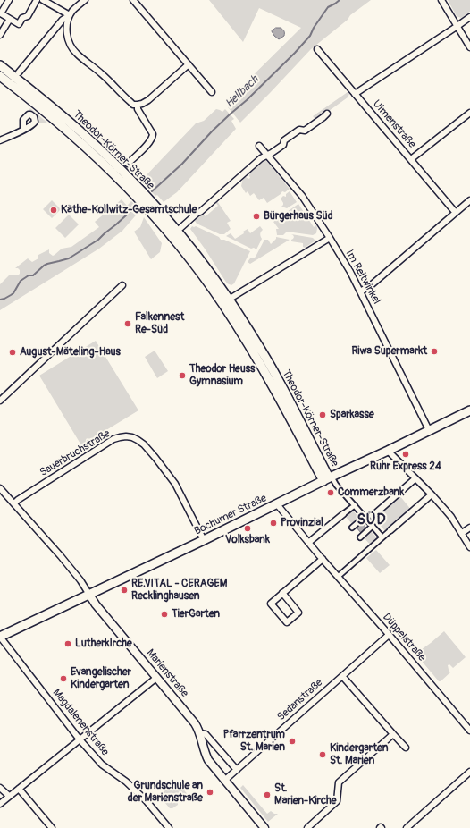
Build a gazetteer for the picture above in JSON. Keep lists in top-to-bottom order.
{
  "streets": {
    "main road": ["Theodor-Körner-Straße", "Bochumer Straße"],
    "street": [
      "Ulmenstraße",
      "Im Reitwinkel",
      "Sauerbruchstraße",
      "Düppelstraße",
      "Marienstraße",
      "Sedanstraße",
      "Magdalenenstraße"
    ]
  },
  "crossings": [
    ["Theodor-Körner-Straße", "Bochumer Straße"],
    ["Im Reitwinkel", "Bochumer Straße"],
    ["Sauerbruchstraße", "Bochumer Straße"],
    ["Bochumer Straße", "Düppelstraße"],
    ["Bochumer Straße", "Marienstraße"],
    ["Bochumer Straße", "Magdalenenstraße"],
    ["Düppelstraße", "Sedanstraße"],
    ["Marienstraße", "Sedanstraße"]
  ],
  "districts": ["SÜD"],
  "water": ["Hellbach"],
  "places": [
    "Käthe-Kollwitz-Gesamtschule",
    "Bürgerhaus Süd",
    "Falkennest Re-Süd",
    "Riwa Supermarkt",
    "August-Mäteling-Haus",
    "Theodor Heuss Gymnasium",
    "Sparkasse",
    "Ruhr Express 24",
    "Commerzbank",
    "Provinzial",
    "Volksbank",
    "RE.VITAL - CERAGEM Recklinghausen",
    "TierGarten",
    "LutherkIrche",
    "Evangelischer Kindergarten",
    "Pfarrzentrum St. Marien",
    "Kindergarten St. Marien",
    "Grundschule an der Marienstraße",
    "St. Marien-Kirche"
  ]
}
